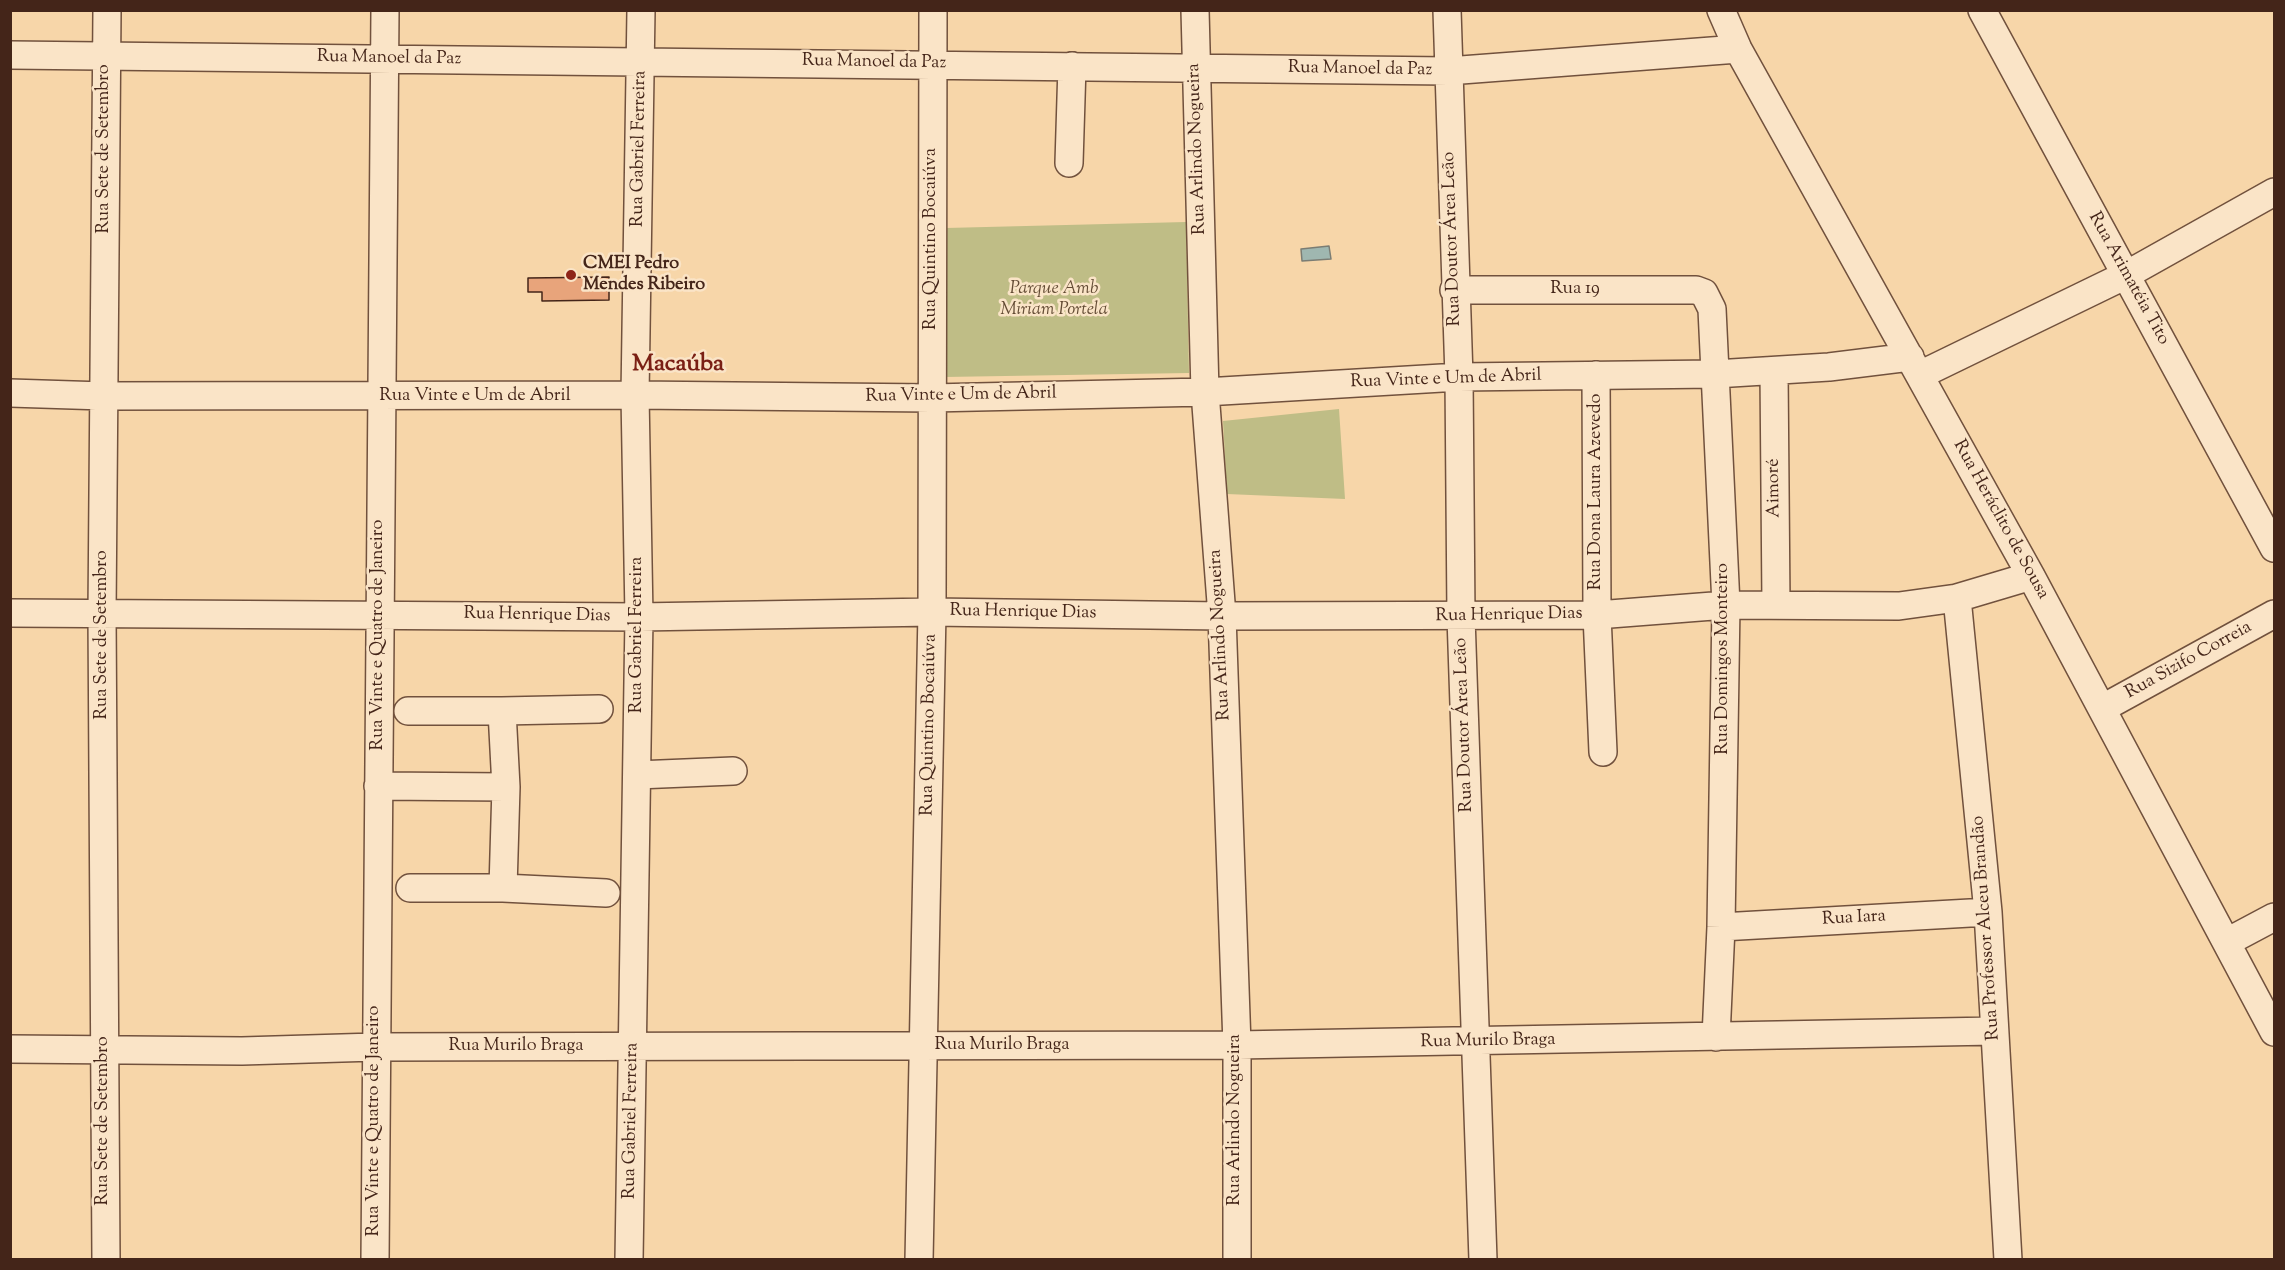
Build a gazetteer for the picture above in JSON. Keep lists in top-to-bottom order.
{
  "streets": {
    "street": [
      "Rua Manoel da Paz",
      "Rua Sete de Setembro",
      "Rua Gabriel Ferreira",
      "Rua Arlindo Nogueira",
      "Rua Quintino Bocaiúva",
      "Rua Doutor Área Leão",
      "Rua Arimatéia Tito",
      "Rua 19",
      "Rua Vinte e Um de Abril",
      "Aimoré",
      "Rua Dona Laura Azevedo",
      "Rua Heráclito de Sousa",
      "Rua Henrique Dias",
      "Rua Vinte e Quatro de Janeiro",
      "Rua Domingos Monteiro",
      "Rua Sizifo Correia",
      "Rua Iara",
      "Rua Professor Alceu Brandão",
      "Rua Murilo Braga"
    ]
  },
  "crossings": [
    ["Rua Manoel da Paz", "Rua Sete de Setembro"],
    ["Rua Manoel da Paz", "Rua Gabriel Ferreira"],
    ["Rua Manoel da Paz", "Rua Arlindo Nogueira"],
    ["Rua Manoel da Paz", "Rua Quintino Bocaiúva"],
    ["Rua Manoel da Paz", "Rua Doutor Área Leão"],
    ["Rua Manoel da Paz", "Rua Heráclito de Sousa"],
    ["Rua Manoel da Paz", "Rua Vinte e Quatro de Janeiro"],
    ["Rua Sete de Setembro", "Rua Vinte e Um de Abril"],
    ["Rua Sete de Setembro", "Rua Henrique Dias"],
    ["Rua Sete de Setembro", "Rua Murilo Braga"],
    ["Rua Gabriel Ferreira", "Rua Vinte e Um de Abril"],
    ["Rua Gabriel Ferreira", "Rua Henrique Dias"],
    ["Rua Gabriel Ferreira", "Rua Murilo Braga"],
    ["Rua Arlindo Nogueira", "Rua Vinte e Um de Abril"],
    ["Rua Arlindo Nogueira", "Rua Henrique Dias"],
    ["Rua Arlindo Nogueira", "Rua Murilo Braga"],
    ["Rua Quintino Bocaiúva", "Rua Vinte e Um de Abril"],
    ["Rua Quintino Bocaiúva", "Rua Henrique Dias"],
    ["Rua Quintino Bocaiúva", "Rua Murilo Braga"],
    ["Rua Doutor Área Leão", "Rua 19"],
    ["Rua Doutor Área Leão", "Rua Vinte e Um de Abril"],
    ["Rua Doutor Área Leão", "Rua Henrique Dias"],
    ["Rua Doutor Área Leão", "Rua Murilo Braga"],
    ["Rua 19", "Rua Domingos Monteiro"],
    ["Rua Vinte e Um de Abril", "Aimoré"],
    ["Rua Vinte e Um de Abril", "Rua Dona Laura Azevedo"],
    ["Rua Vinte e Um de Abril", "Rua Heráclito de Sousa"],
    ["Rua Vinte e Um de Abril", "Rua Vinte e Quatro de Janeiro"],
    ["Rua Vinte e Um de Abril", "Rua Domingos Monteiro"],
    ["Aimoré", "Rua Henrique Dias"],
    ["Rua Dona Laura Azevedo", "Rua Henrique Dias"],
    ["Rua Heráclito de Sousa", "Rua Henrique Dias"],
    ["Rua Heráclito de Sousa", "Rua Sizifo Correia"],
    ["Rua Henrique Dias", "Rua Vinte e Quatro de Janeiro"],
    ["Rua Henrique Dias", "Rua Domingos Monteiro"],
    ["Rua Henrique Dias", "Rua Professor Alceu Brandão"],
    ["Rua Vinte e Quatro de Janeiro", "Rua Murilo Braga"],
    ["Rua Domingos Monteiro", "Rua Iara"],
    ["Rua Domingos Monteiro", "Rua Murilo Braga"],
    ["Rua Iara", "Rua Professor Alceu Brandão"],
    ["Rua Professor Alceu Brandão", "Rua Murilo Braga"]
  ],
  "districts": ["Macaúba"],
  "parks": ["Parque Amb Miriam Portela"],
  "places": ["CMEI Pedro Mendes Ribeiro"]
}
